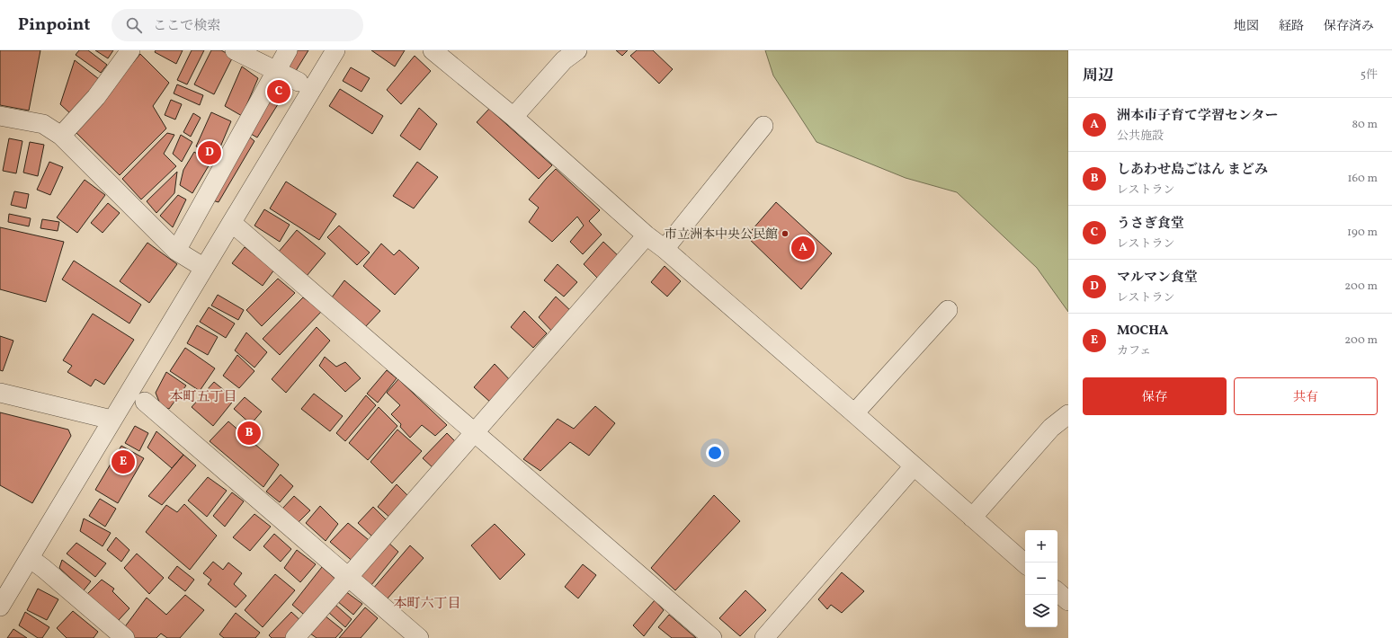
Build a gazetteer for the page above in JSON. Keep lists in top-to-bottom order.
{
  "districts": ["本町五丁目", "本町六丁目"],
  "places": ["市立洲本中央公民館"],
  "page": {
    "header": "Pinpoint",
    "search": "ここで検索",
    "nav": ["地図", "経路", "保存済み"],
    "heading": ["周辺", "5件"],
    "pins": [
      "C",
      "D",
      "A",
      "B",
      "E"
    ],
    "list": [
      {
        "mark": "A",
        "name": "洲本市子育て学習センター",
        "note": "公共施設",
        "value": "80 m"
      },
      {
        "mark": "B",
        "name": "しあわせ島ごはん まどみ",
        "note": "レストラン",
        "value": "160 m"
      },
      {
        "mark": "C",
        "name": "うさぎ食堂",
        "note": "レストラン",
        "value": "190 m"
      },
      {
        "mark": "D",
        "name": "マルマン食堂",
        "note": "レストラン",
        "value": "200 m"
      },
      {
        "mark": "E",
        "name": "MOCHA",
        "note": "カフェ",
        "value": "200 m"
      }
    ],
    "buttons": ["保存", "共有"],
    "map_buttons": ["+", "−"]
  }
}
